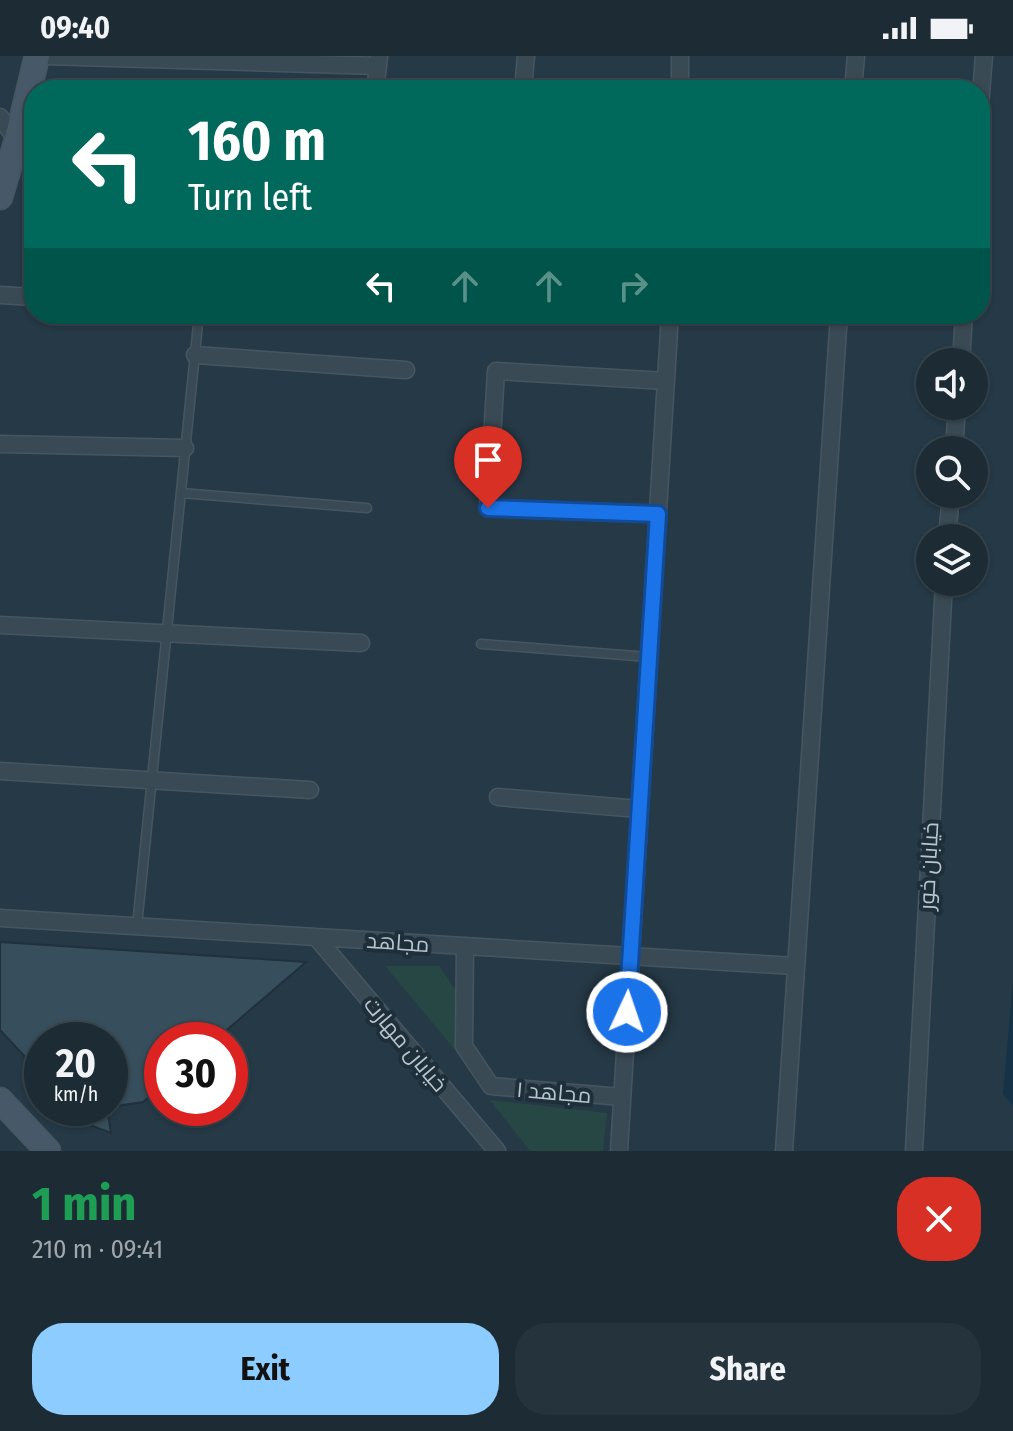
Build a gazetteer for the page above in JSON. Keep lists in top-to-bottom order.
{
  "streets": {
    "street": [
      "خیابان خور",
      "مجاهد",
      "خیابان مهارت",
      "مجاهد ۱"
    ]
  },
  "crossings": [
    ["مجاهد", "خیابان مهارت"],
    ["مجاهد", "مجاهد ۱"]
  ],
  "page": {
    "status": "09:40",
    "turn": ["160 m", "Turn left"],
    "speed": "20 km/h",
    "limit": "30",
    "heading": ["1 min", "210 m · 09:41"],
    "buttons": ["Exit", "Share"]
  }
}
